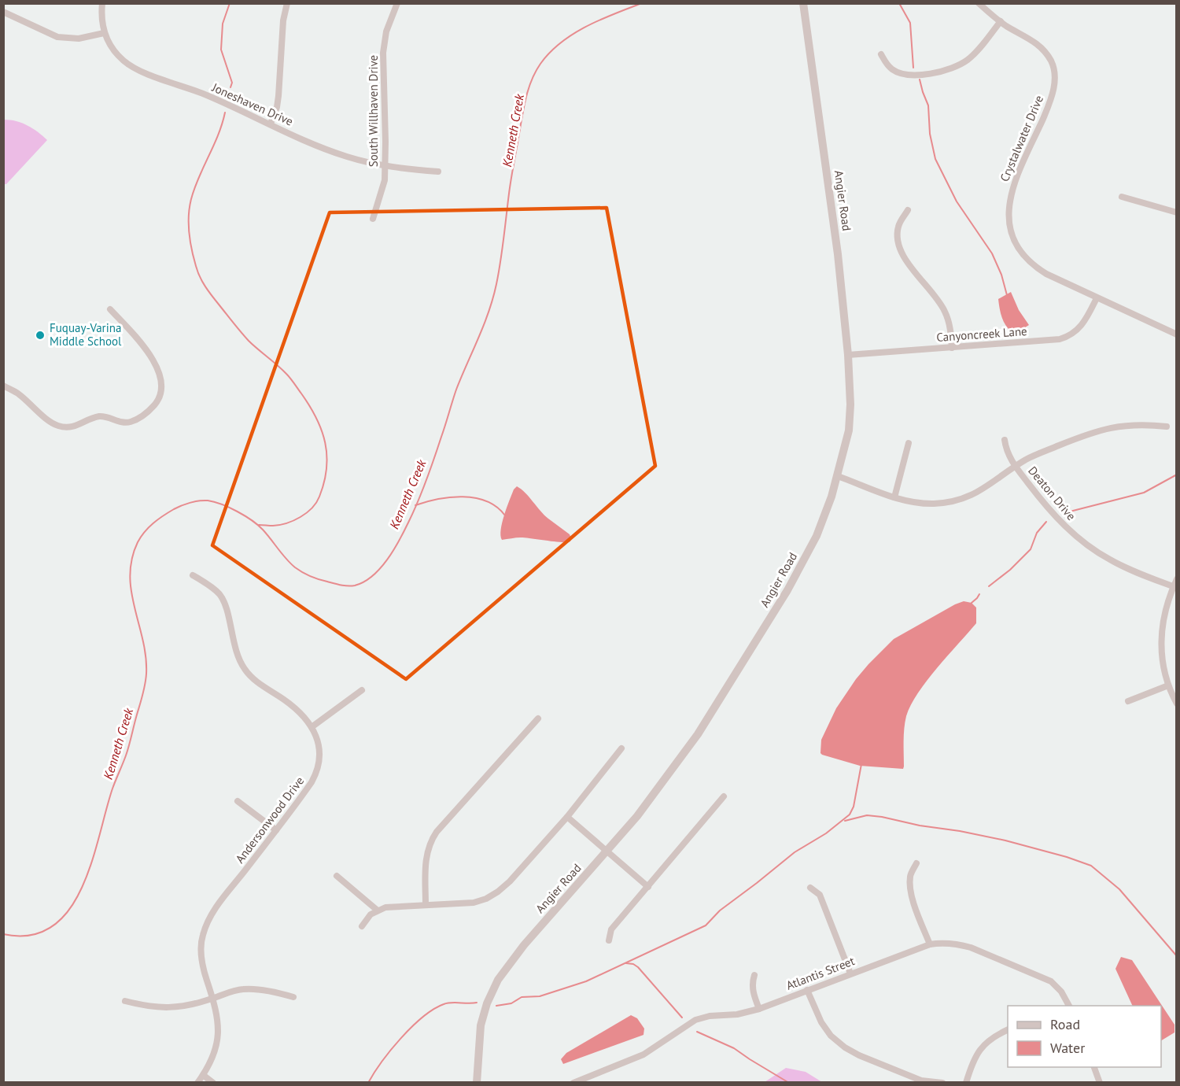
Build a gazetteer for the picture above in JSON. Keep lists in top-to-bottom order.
{
  "streets": {
    "street": [
      "Joneshaven Drive",
      "South Willhaven Drive",
      "Crystalwater Drive",
      "Angier Road",
      "Canyoncreek Lane",
      "Deaton Drive",
      "Andersonwood Drive",
      "Atlantis Street"
    ]
  },
  "crossings": [
    ["Joneshaven Drive", "South Willhaven Drive"],
    ["Crystalwater Drive", "Canyoncreek Lane"],
    ["Angier Road", "Canyoncreek Lane"]
  ],
  "water": ["Kenneth Creek"],
  "places": ["Fuquay-Varina Middle School"],
  "legend": ["Road", "Water"]
}
